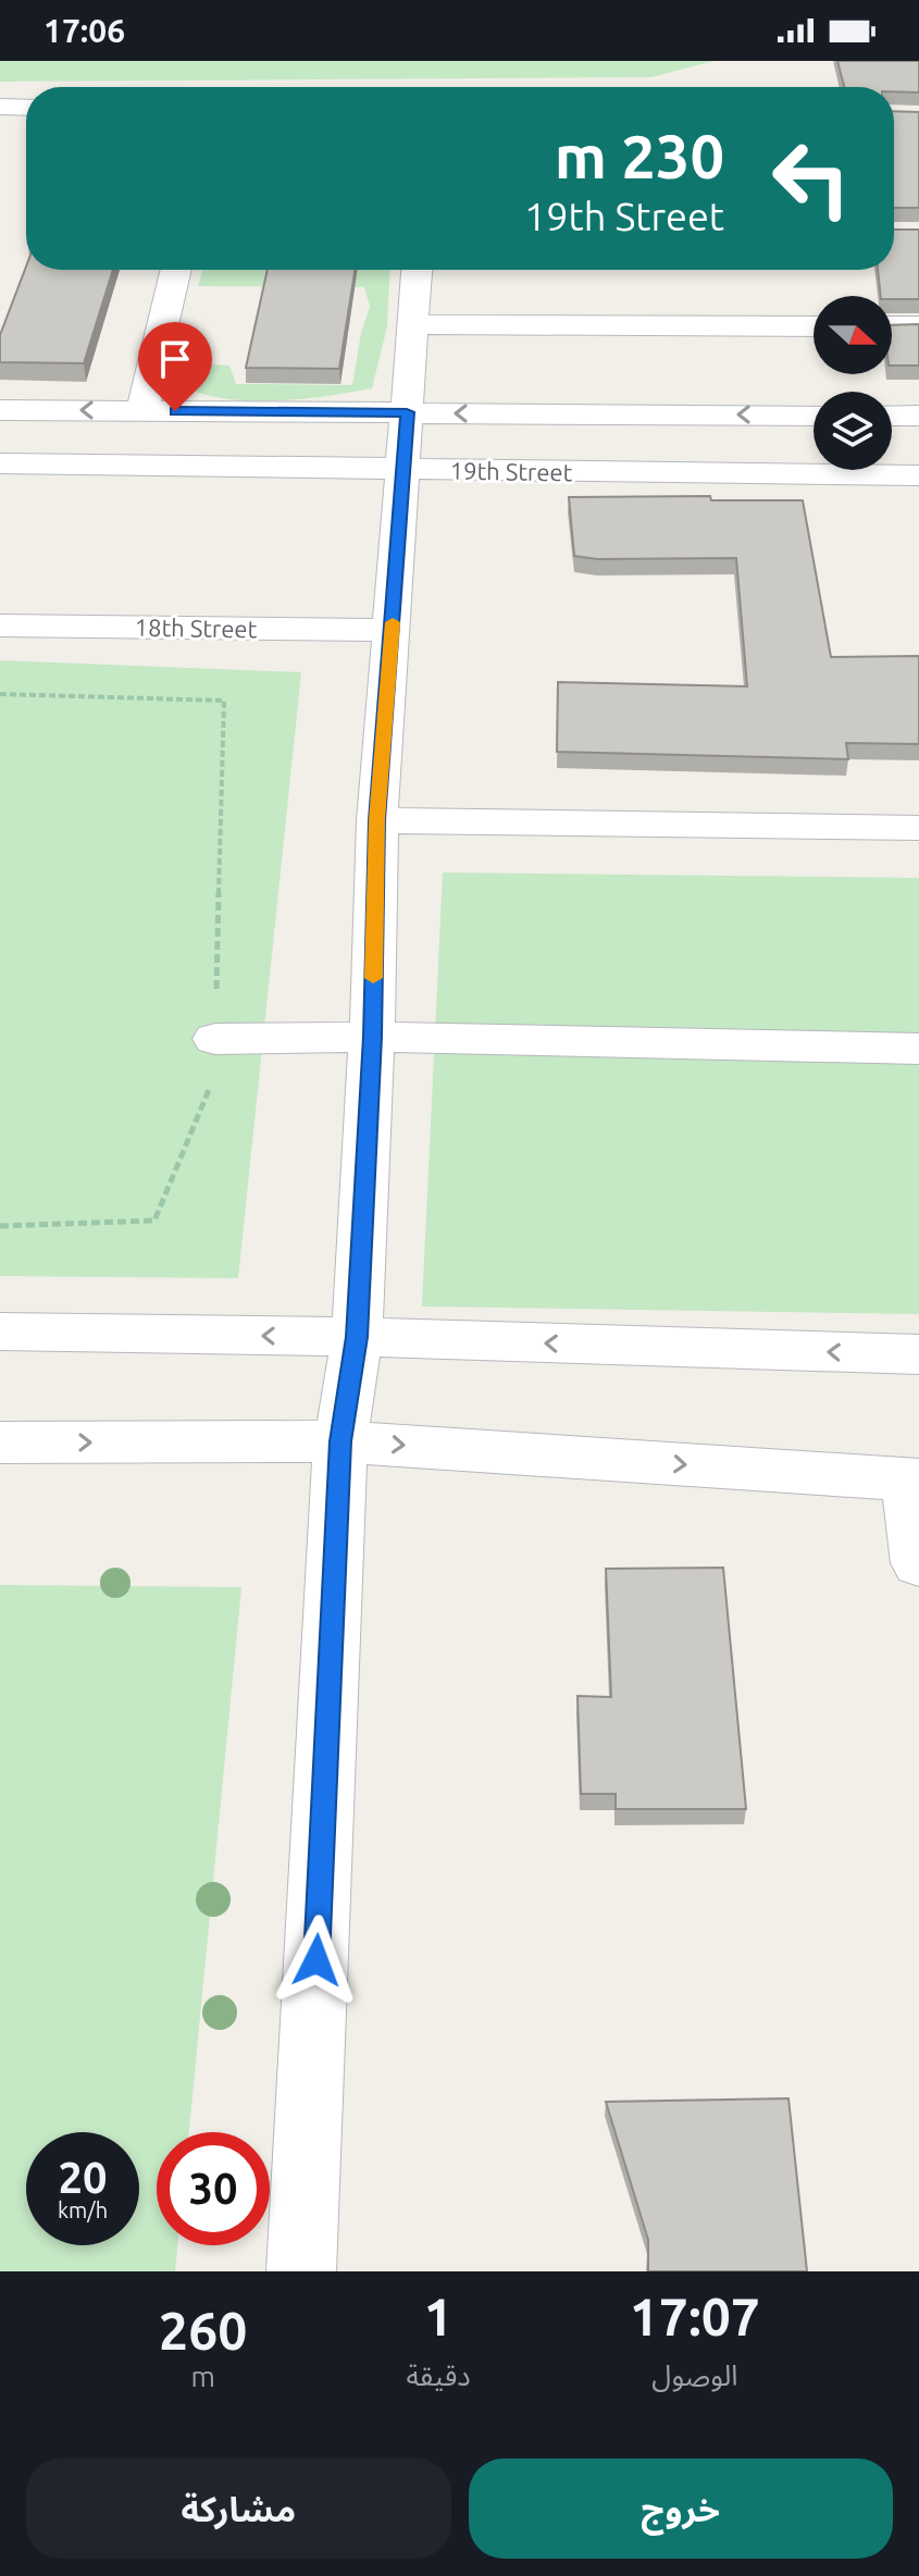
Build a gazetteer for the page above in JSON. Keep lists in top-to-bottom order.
{
  "streets": {
    "street": ["19th Street", "18th Street"]
  },
  "north": "right",
  "page": {
    "status": "17:06",
    "turn": ["230 m", "19th Street"],
    "speed": "20 km/h",
    "limit": "30",
    "eta": [
      "17:07",
      "الوصول",
      "1",
      "دقيقة",
      "260",
      "m"
    ],
    "buttons": ["خروج", "مشاركة"]
  }
}
